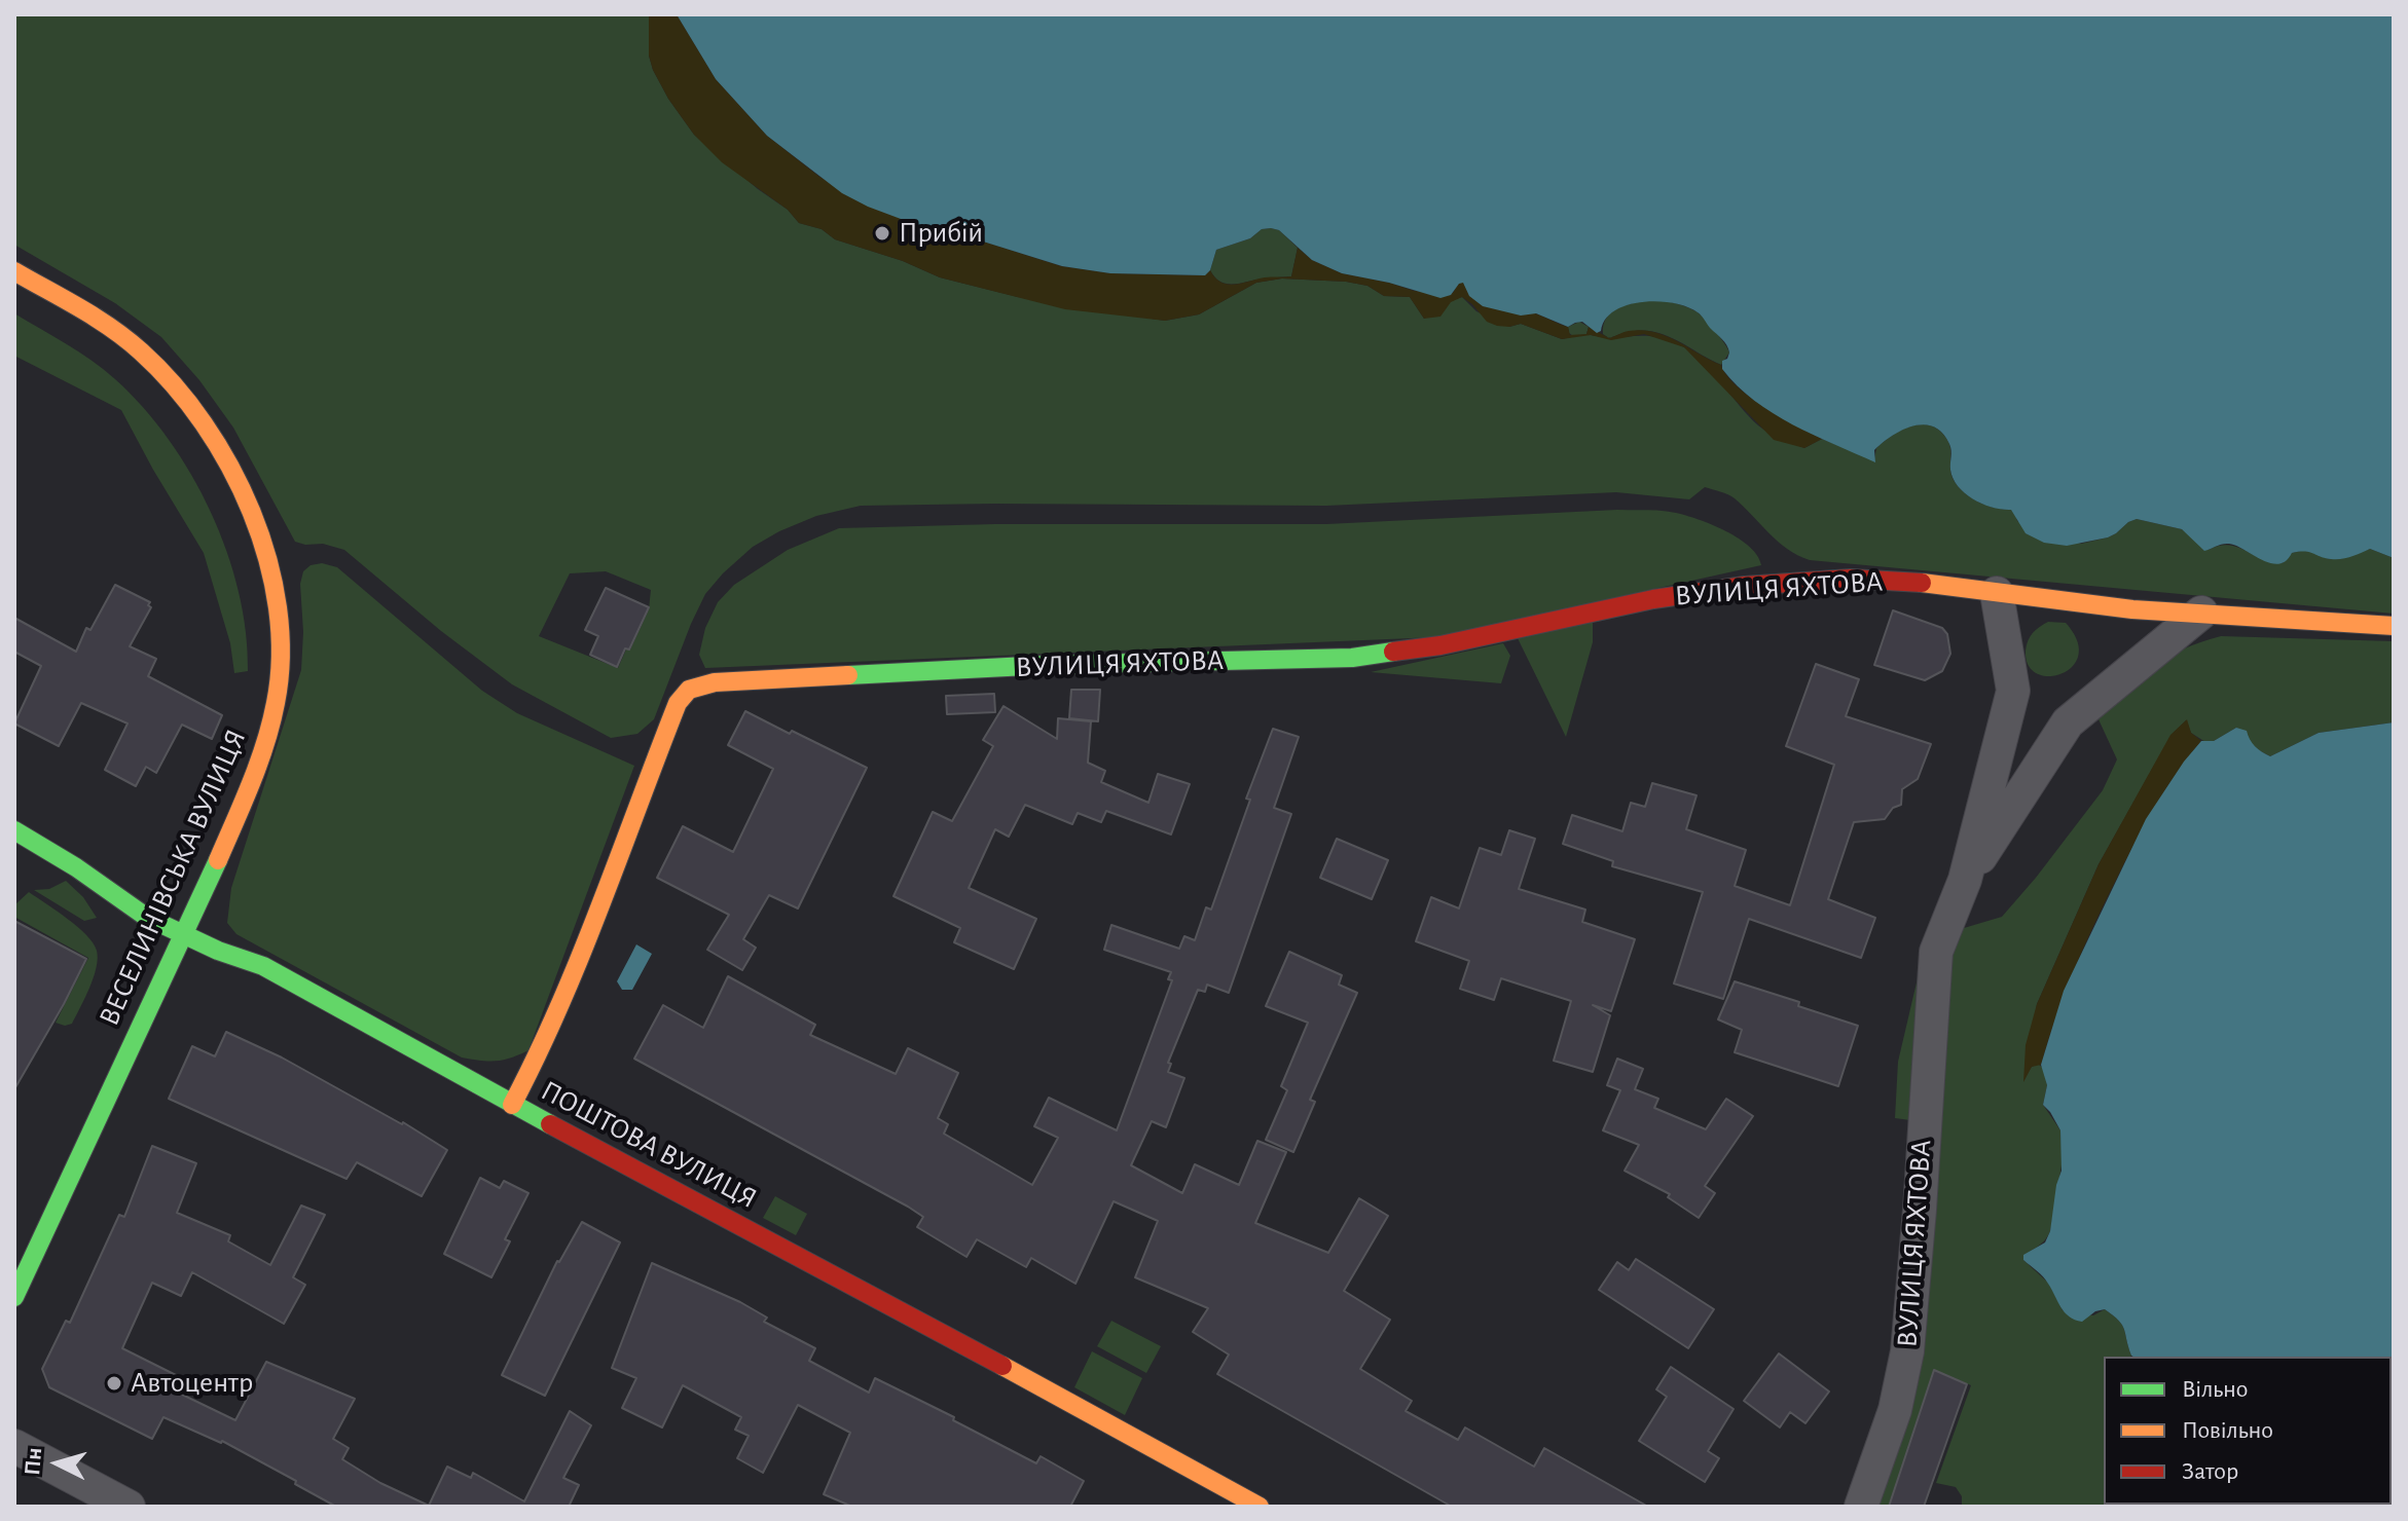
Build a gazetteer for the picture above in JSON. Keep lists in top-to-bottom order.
{
  "streets": {
    "main road": ["ВУЛИЦЯ ЯХТОВА", "ВЕСЕЛИНІВСЬКА ВУЛИЦЯ", "ПОШТОВА ВУЛИЦЯ"]
  },
  "crossings": [
    ["ВУЛИЦЯ ЯХТОВА", "ПОШТОВА ВУЛИЦЯ"],
    ["ВЕСЕЛИНІВСЬКА ВУЛИЦЯ", "ПОШТОВА ВУЛИЦЯ"]
  ],
  "places": ["Прибій", "Автоцентр"],
  "legend": ["Вільно", "Повільно", "Затор"],
  "north": "left"
}
